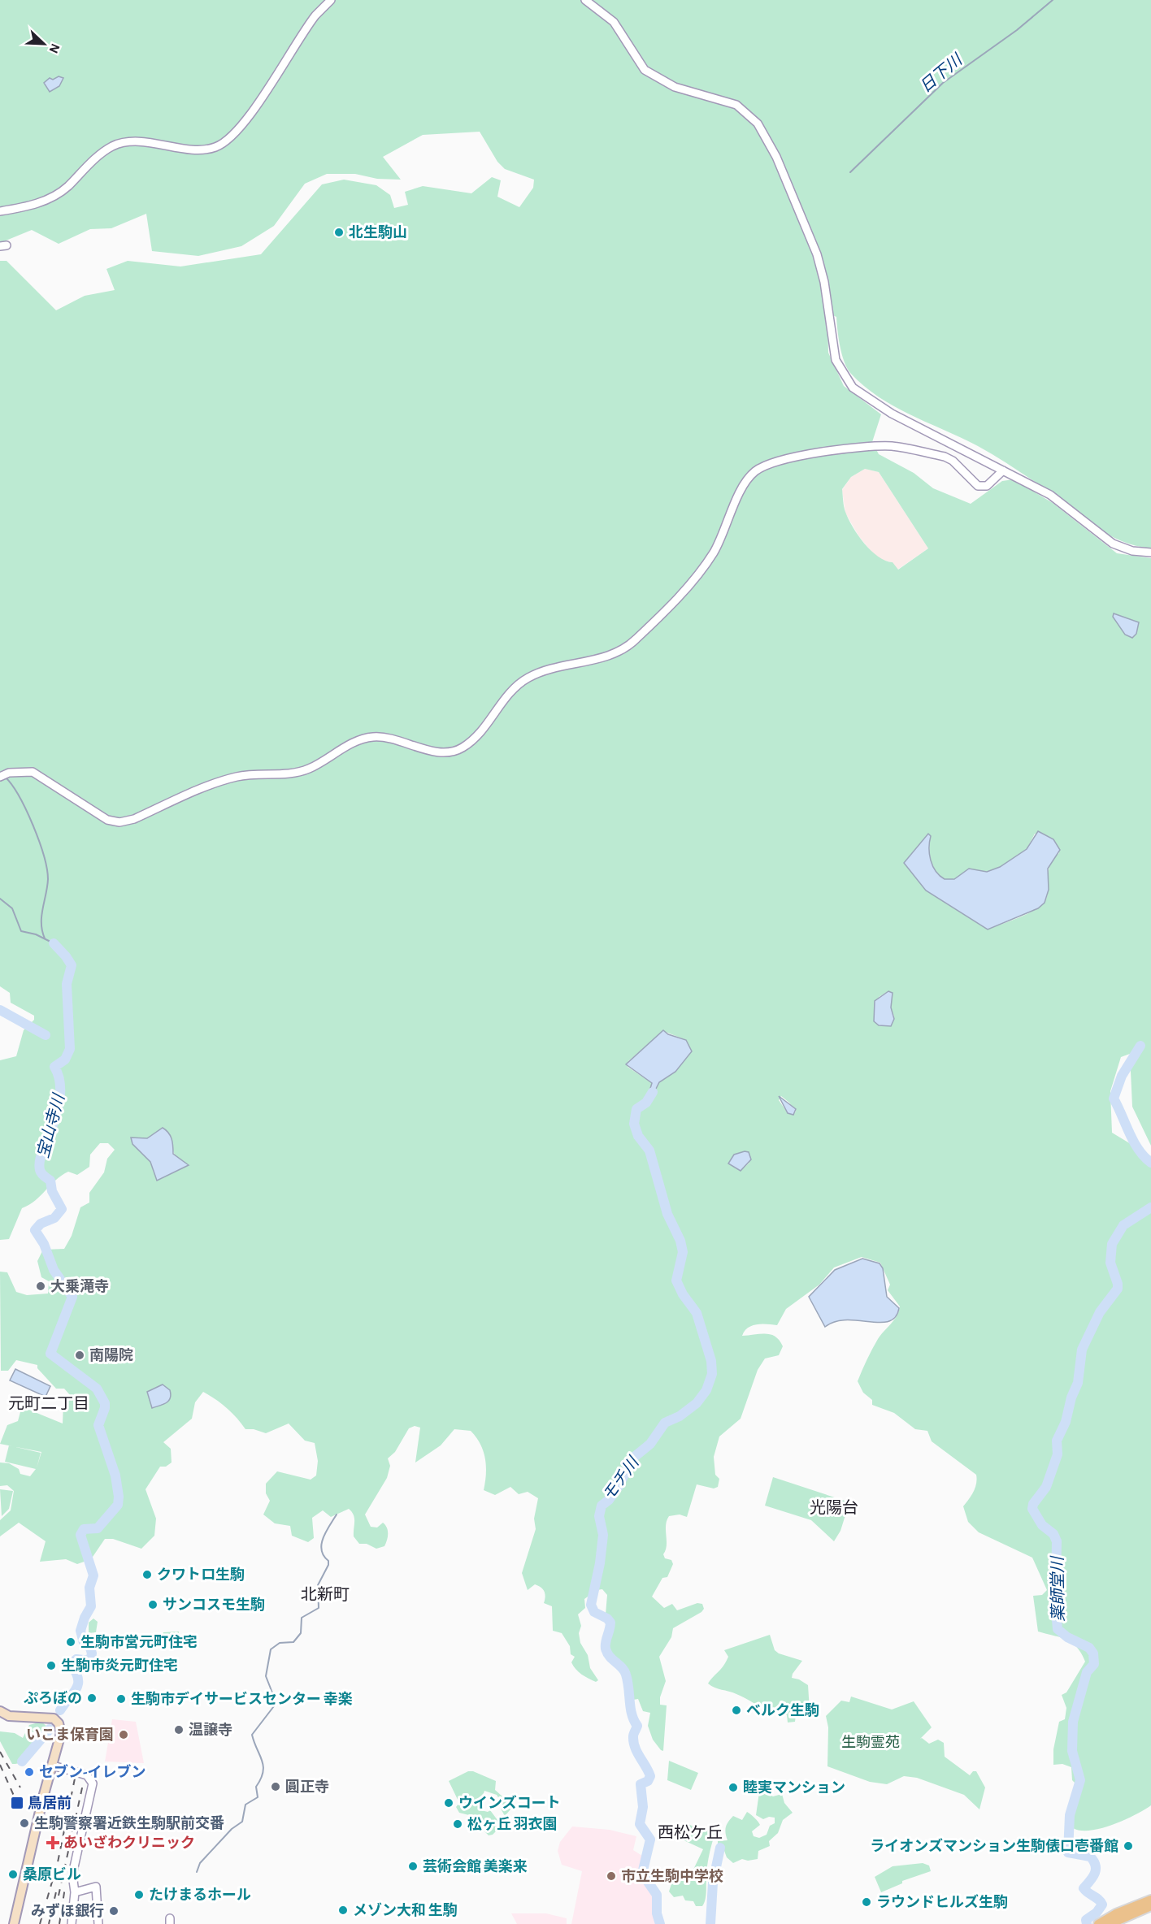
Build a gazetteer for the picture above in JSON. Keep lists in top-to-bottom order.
{
  "districts": [
    "元町二丁目",
    "光陽台",
    "北新町",
    "西松ケ丘"
  ],
  "water": [
    "日下川",
    "宝山寺川",
    "モチ川",
    "薬師堂川"
  ],
  "parks": ["生駒霊苑"],
  "places": {
    "other": [
      "北生駒山",
      "大乗滝寺",
      "南陽院",
      "クワトロ生駒",
      "サンコスモ生駒",
      "生駒市営元町住宅",
      "生駒市炎元町住宅",
      "ぷろぼの",
      "生駒市デイサービスセンター 幸楽",
      "ベルク生駒",
      "温譲寺",
      "いこま保育園",
      "セブン-イレブン",
      "圓正寺",
      "睦実マンション",
      "ウインズコート",
      "生駒警察署近鉄生駒駅前交番",
      "松ヶ丘 羽衣園",
      "ライオンズマンション生駒俵口壱番館",
      "芸術会館 美楽来",
      "桑原ビル",
      "市立生駒中学校",
      "たけまるホール",
      "ラウンドヒルズ生駒",
      "メゾン大和 生駒",
      "みずほ銀行"
    ],
    "transit": ["鳥居前"],
    "health": ["あいざわクリニック"]
  },
  "north": "bottom right"
}
